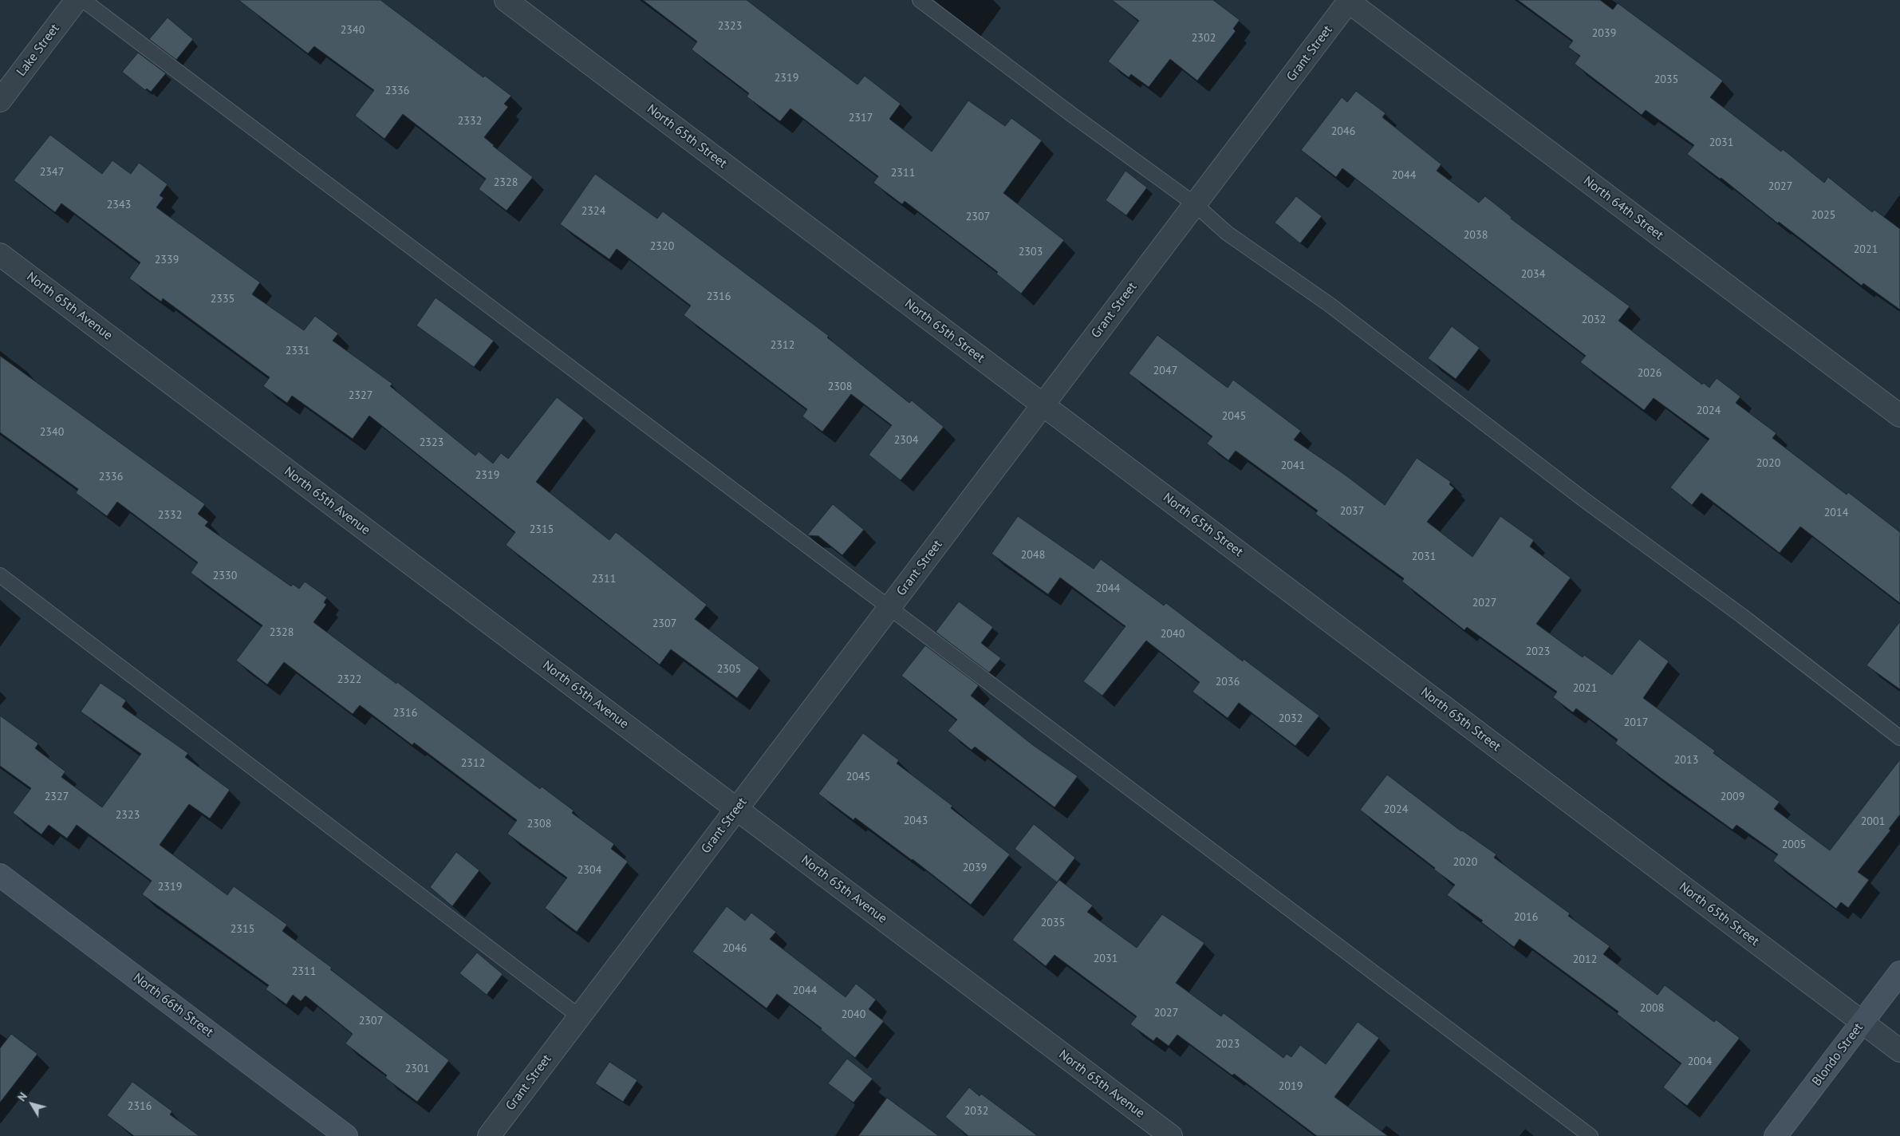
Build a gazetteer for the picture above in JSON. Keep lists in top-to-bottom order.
{
  "streets": {
    "street": [
      "Lake Street",
      "Grant Street",
      "North 65th Street",
      "North 64th Street",
      "North 65th Avenue",
      "North 66th Street",
      "Blondo Street"
    ]
  },
  "crossings": [
    ["Grant Street", "North 65th Street"],
    ["Grant Street", "North 64th Street"],
    ["Grant Street", "North 65th Avenue"],
    ["North 65th Street", "Blondo Street"]
  ],
  "house_numbers": [
    "2323",
    "2340",
    "2039",
    "2302",
    "2319",
    "2035",
    "2336",
    "2317",
    "2332",
    "2046",
    "2031",
    "2347",
    "2311",
    "2044",
    "2328",
    "2027",
    "2343",
    "2324",
    "2025",
    "2307",
    "2038",
    "2320",
    "2021",
    "2303",
    "2339",
    "2034",
    "2316",
    "2335",
    "2032",
    "2312",
    "2331",
    "2047",
    "2026",
    "2308",
    "2327",
    "2024",
    "2045",
    "2340",
    "2304",
    "2323",
    "2020",
    "2041",
    "2319",
    "2336",
    "2037",
    "2014",
    "2332",
    "2315",
    "2048",
    "2031",
    "2330",
    "2311",
    "2044",
    "2027",
    "2307",
    "2328",
    "2040",
    "2023",
    "2305",
    "2322",
    "2036",
    "2021",
    "2316",
    "2032",
    "2017",
    "2013",
    "2312",
    "2045",
    "2327",
    "2009",
    "2024",
    "2323",
    "2043",
    "2001",
    "2308",
    "2005",
    "2020",
    "2039",
    "2304",
    "2319",
    "2016",
    "2035",
    "2315",
    "2046",
    "2031",
    "2012",
    "2311",
    "2044",
    "2008",
    "2027",
    "2040",
    "2307",
    "2023",
    "2004",
    "2301",
    "2019",
    "2316",
    "2032"
  ],
  "north": "top left"
}
